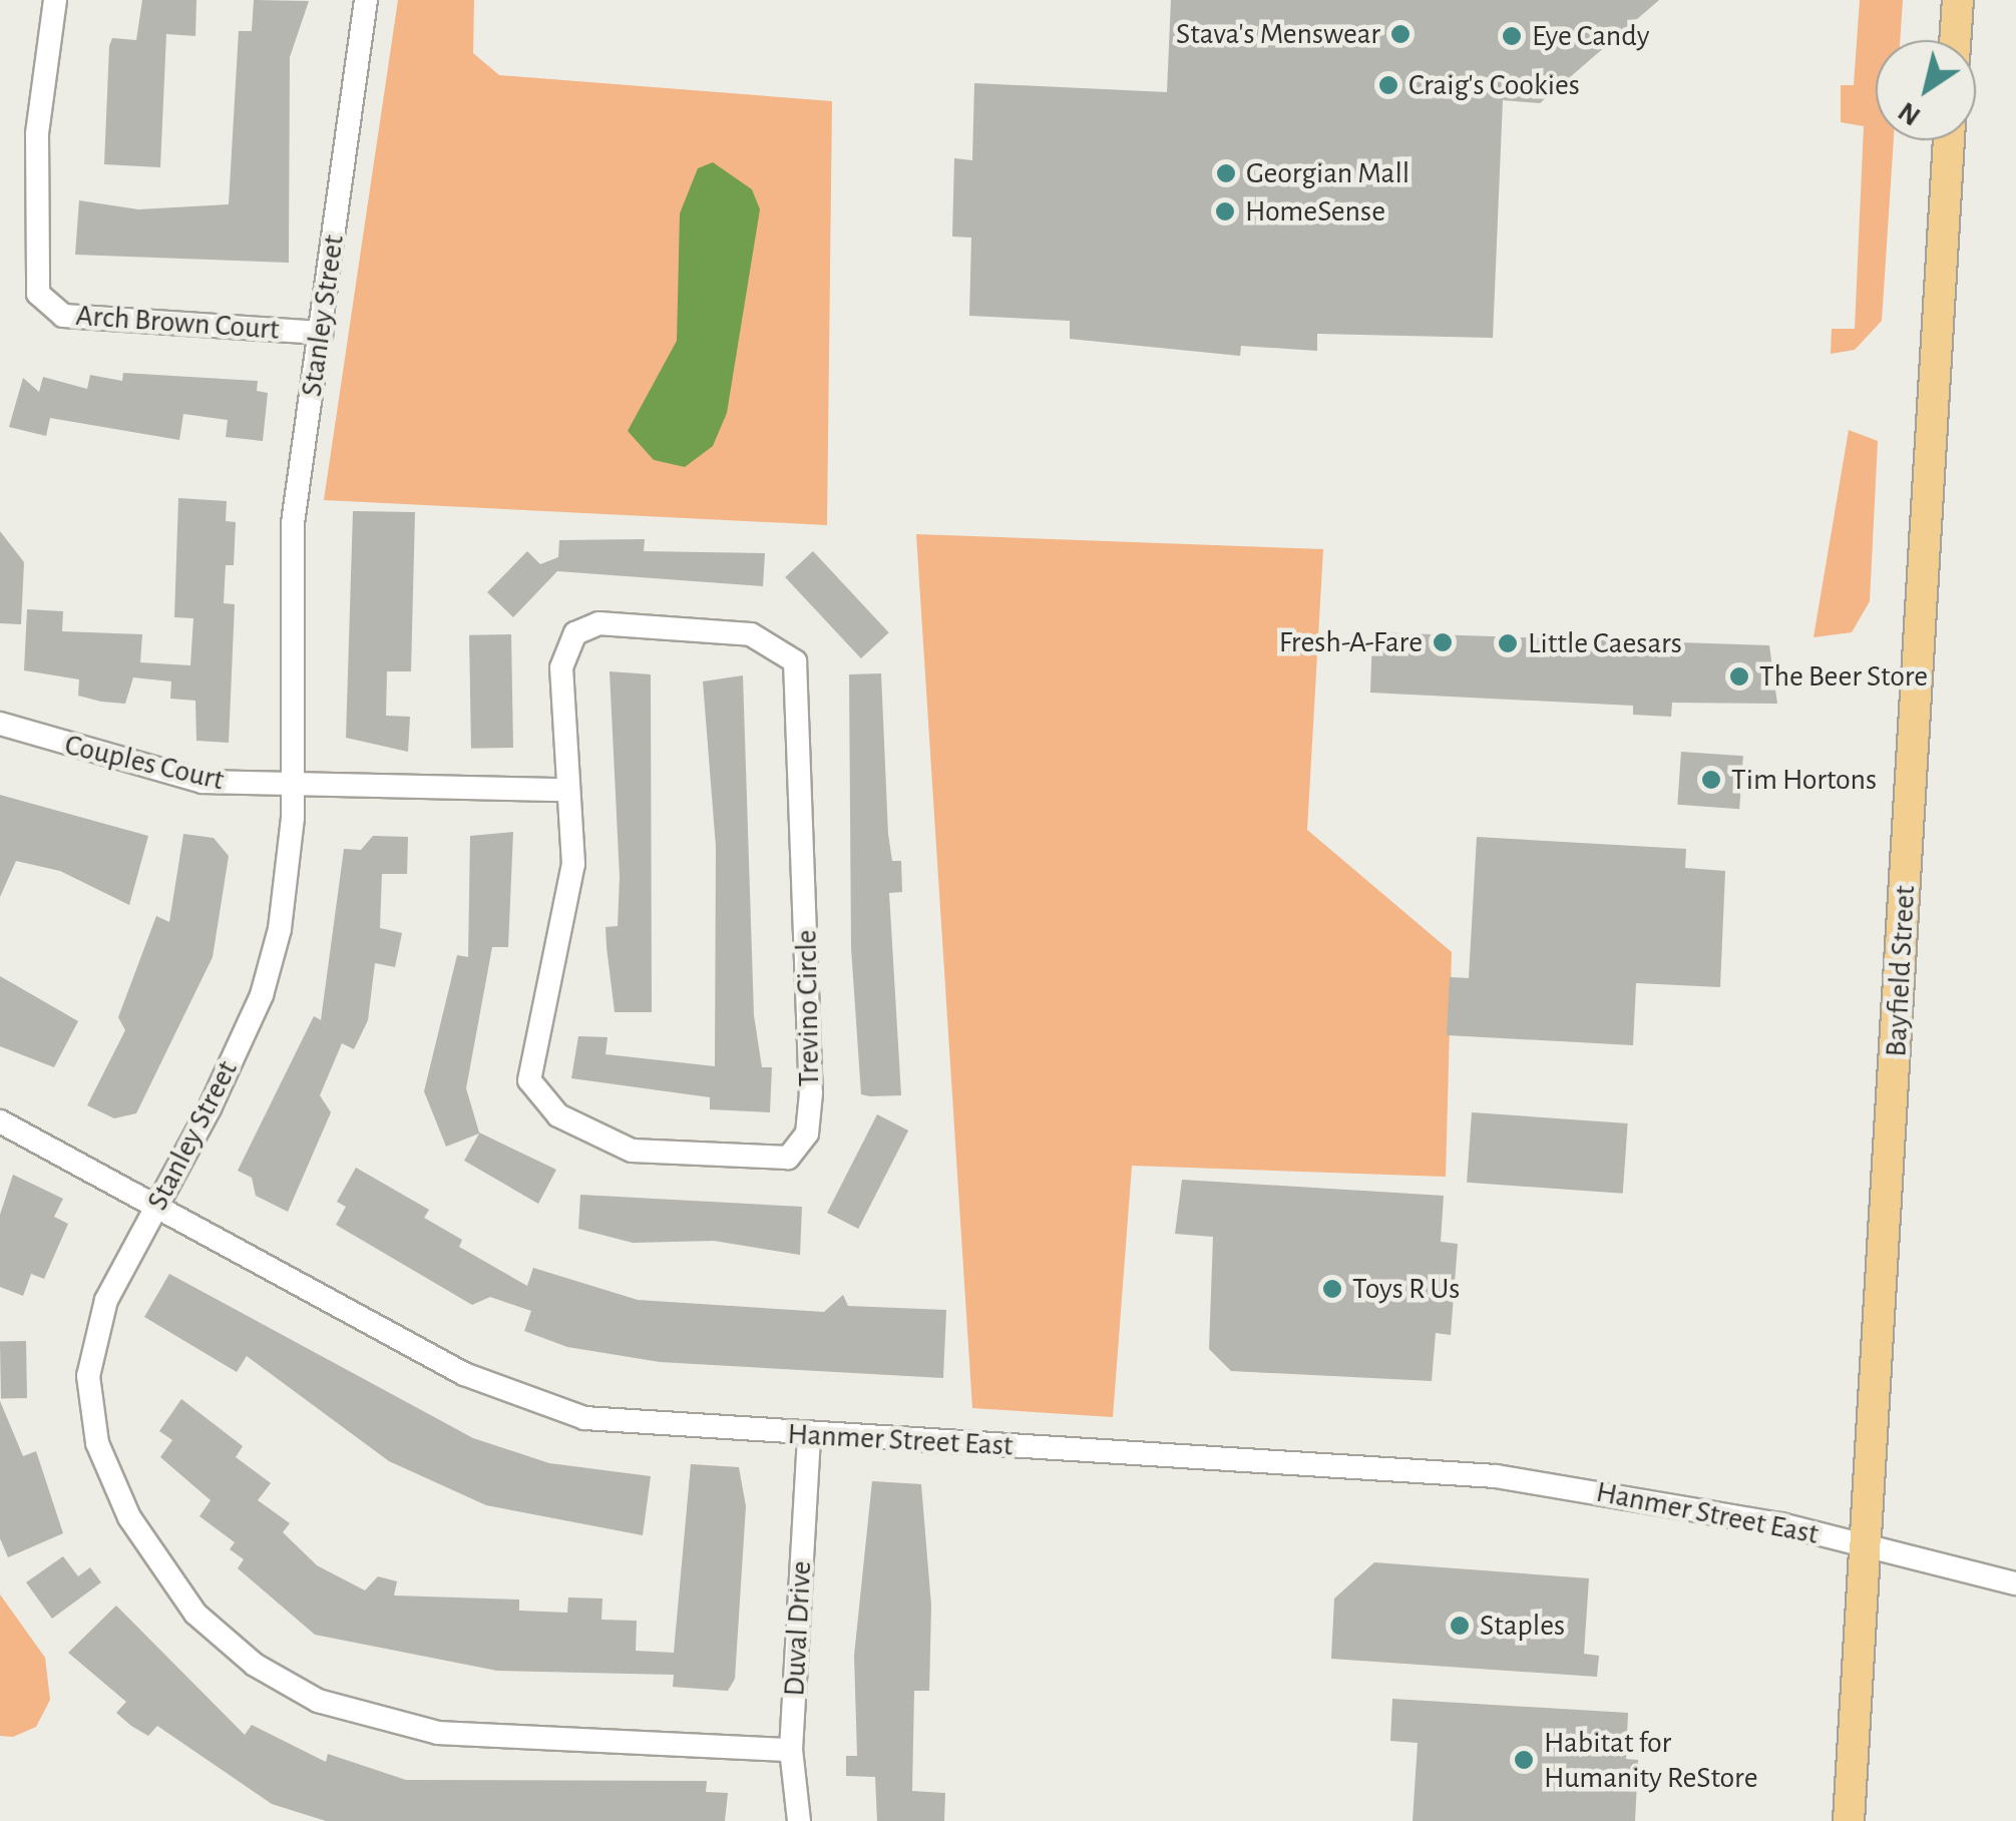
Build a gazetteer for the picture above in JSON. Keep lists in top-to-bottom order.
{
  "streets": {
    "main road": ["Bayfield Street"],
    "street": [
      "Stanley Street",
      "Arch Brown Court",
      "Couples Court",
      "Trevino Circle",
      "Hanmer Street East",
      "Duval Drive"
    ]
  },
  "crossings": [
    ["Stanley Street", "Arch Brown Court"],
    ["Stanley Street", "Couples Court"],
    ["Stanley Street", "Hanmer Street East"],
    ["Stanley Street", "Duval Drive"],
    ["Bayfield Street", "Hanmer Street East"],
    ["Hanmer Street East", "Duval Drive"]
  ],
  "places": [
    "Stava's Menswear",
    "Eye Candy",
    "Craig's Cookies",
    "Georgian Mall",
    "HomeSense",
    "Fresh-A-Fare",
    "Little Caesars",
    "The Beer Store",
    "Tim Hortons",
    "Toys R Us",
    "Staples",
    "Habitat for Humanity ReStore"
  ],
  "north": "bottom left"
}
